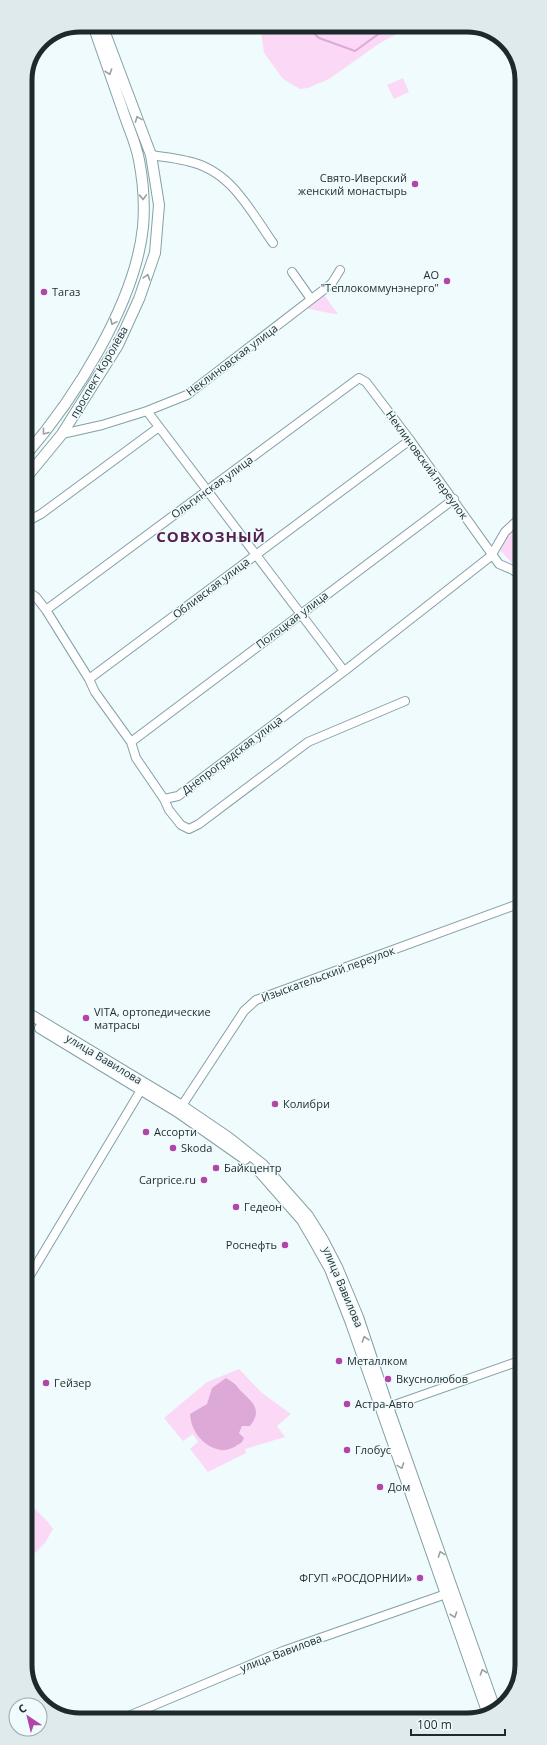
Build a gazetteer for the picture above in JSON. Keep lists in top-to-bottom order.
{
  "streets": {
    "main road": ["проспект Королёва", "улица Вавилова"],
    "street": [
      "Неклиновская улица",
      "Неклиновский переулок",
      "Ольгинская улица",
      "Обливская улица",
      "Полоцкая улица",
      "Днепроградская улица",
      "Изыскательский переулок"
    ]
  },
  "crossings": [
    ["Неклиновская улица", "проспект Королёва"],
    ["Неклиновский переулок", "Ольгинская улица"],
    ["Неклиновский переулок", "Обливская улица"],
    ["Неклиновский переулок", "Полоцкая улица"],
    ["Неклиновский переулок", "Днепроградская улица"],
    ["Изыскательский переулок", "улица Вавилова"]
  ],
  "districts": ["СОВХОЗНЫЙ"],
  "places": [
    "Свято-Иверский женский монастырь",
    "АО \"Теплокоммунэнерго\"",
    "Тагаз",
    "VITA, ортопедические матрасы",
    "Колибри",
    "Ассорти",
    "Skoda",
    "Байкцентр",
    "Carprice.ru",
    "Гедеон",
    "Роснефть",
    "Металлком",
    "Вкуснолюбов",
    "Гейзер",
    "Астра-Авто",
    "Глобус",
    "Дом",
    "ФГУП «РОСДОРНИИ»"
  ],
  "scale_bar": "100 m",
  "north": "top left"
}
